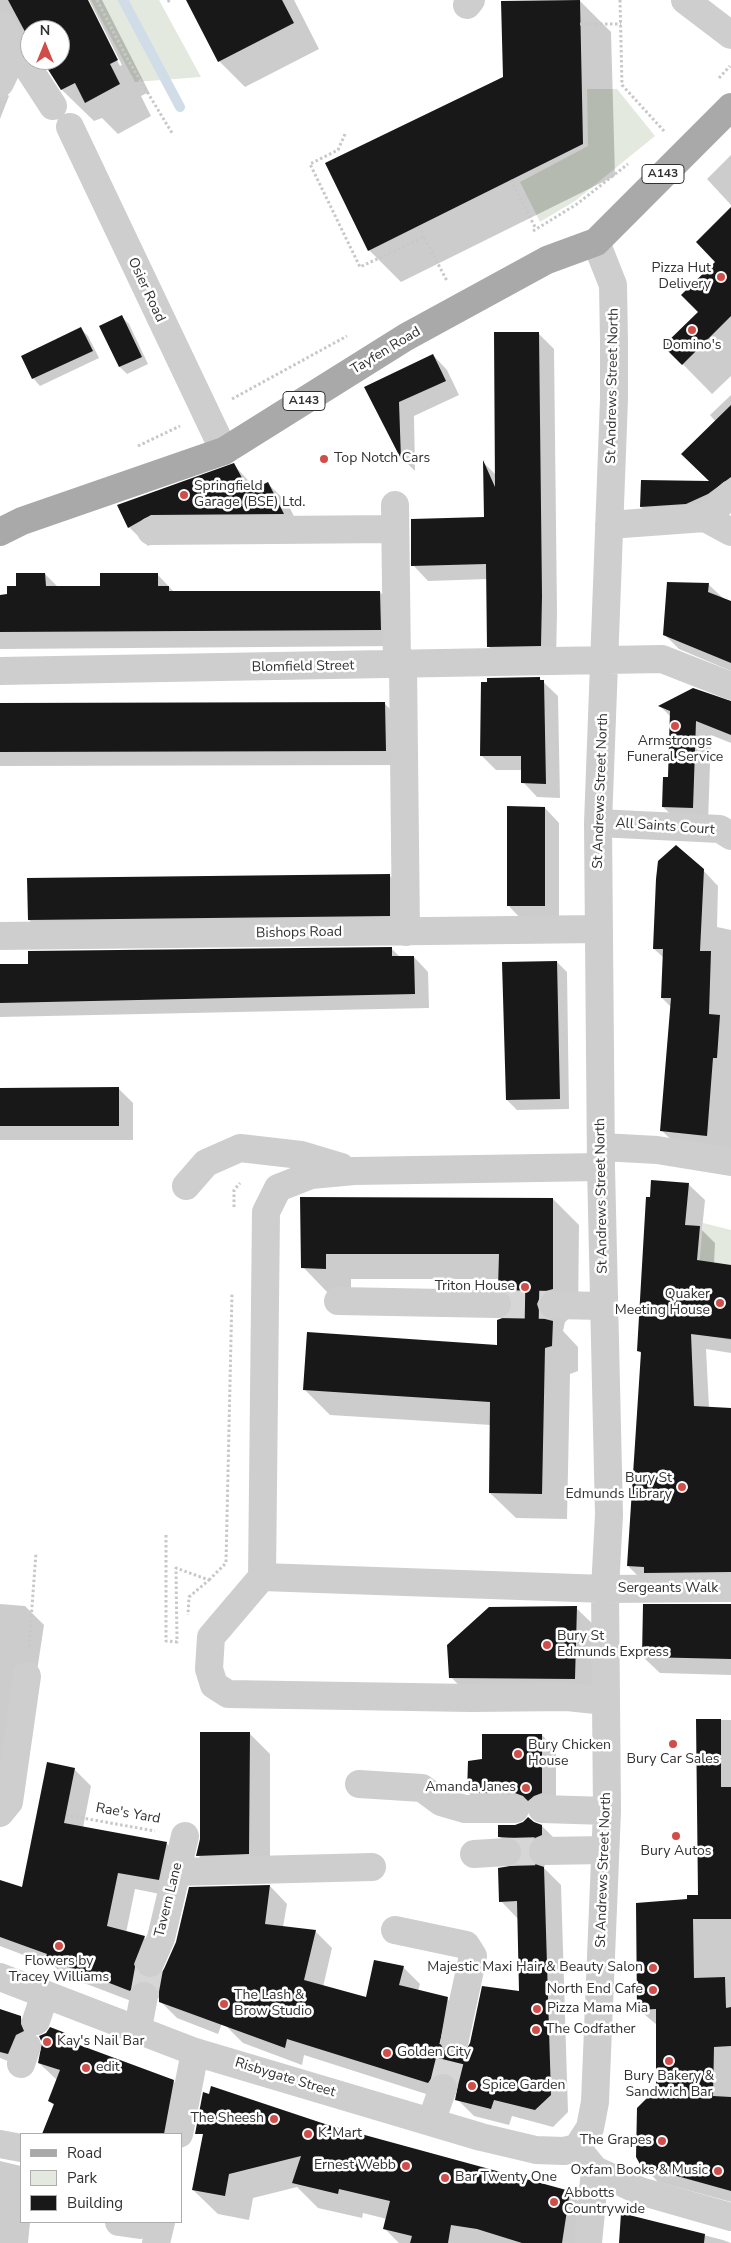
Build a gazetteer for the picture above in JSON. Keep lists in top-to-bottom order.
{
  "streets": {
    "main road": ["A143", "Tayfen Road"],
    "street": [
      "Osier Road",
      "St Andrews Street North",
      "Blomfield Street",
      "All Saints Court",
      "Bishops Road",
      "Sergeants Walk",
      "Tavern Lane",
      "Risbygate Street"
    ],
    "path": ["Rae's Yard"]
  },
  "crossings": [
    ["Osier Road", "Tayfen Road"],
    ["Tayfen Road", "St Andrews Street North"],
    ["St Andrews Street North", "Blomfield Street"],
    ["St Andrews Street North", "All Saints Court"],
    ["St Andrews Street North", "Bishops Road"],
    ["St Andrews Street North", "Sergeants Walk"],
    ["St Andrews Street North", "Risbygate Street"],
    ["Rae's Yard", "Tavern Lane"]
  ],
  "places": [
    "Pizza Hut Delivery",
    "Domino's",
    "Top Notch Cars",
    "Springfield Garage (BSE) Ltd.",
    "Armstrongs Funeral Service",
    "Triton House",
    "Quaker Meeting House",
    "Bury St Edmunds Library",
    "Bury St Edmunds Express",
    "Bury Car Sales",
    "Bury Chicken House",
    "Amanda Janes",
    "Bury Autos",
    "Flowers by Tracey Williams",
    "Majestic Maxi Hair & Beauty Salon",
    "North End Cafe",
    "The Lash & Brow Studio",
    "Pizza Mama Mia",
    "The Codfather",
    "Kay's Nail Bar",
    "Golden City",
    "Bury Bakery & Sandwich Bar",
    "edit",
    "Spice Garden",
    "The Sheesh",
    "K-Mart",
    "The Grapes",
    "Ernest Webb",
    "Oxfam Books & Music",
    "Bar Twenty One",
    "Abbotts Countrywide"
  ],
  "legend": ["Road", "Park", "Building"],
  "north": "top"
}
